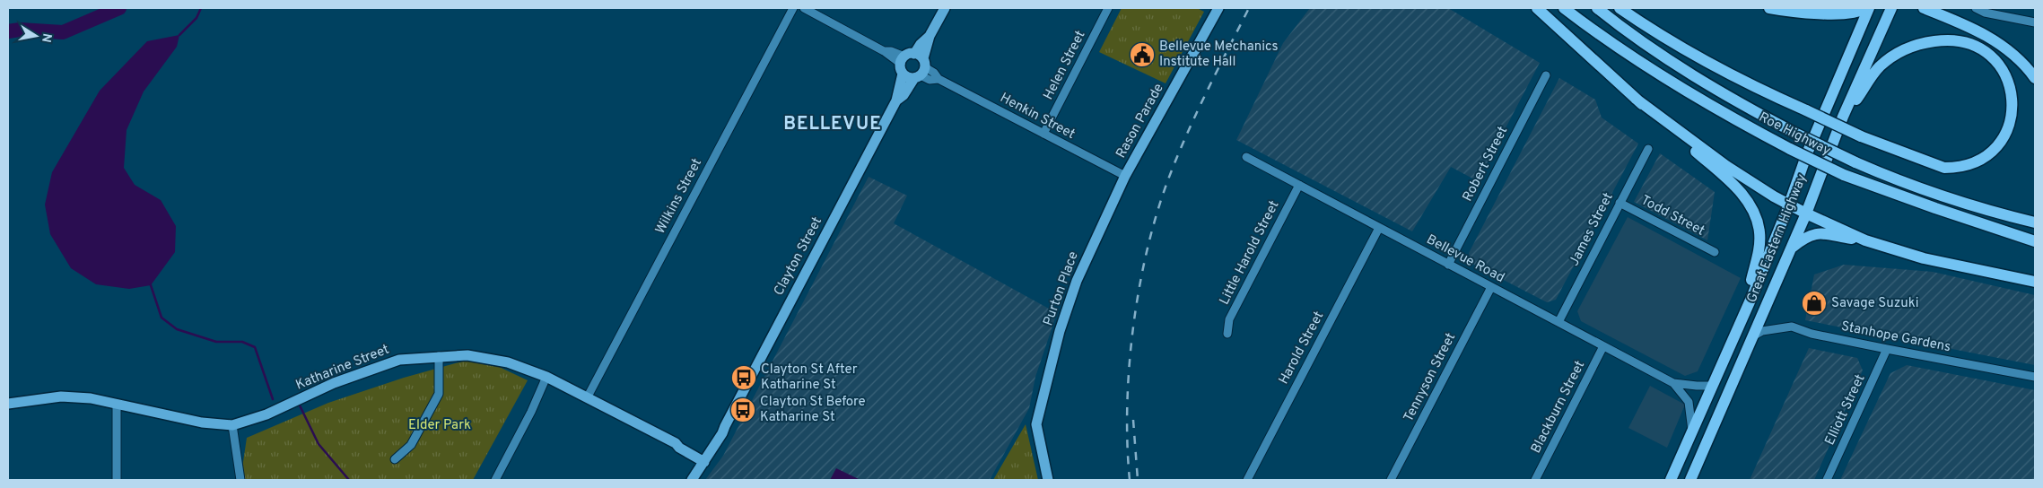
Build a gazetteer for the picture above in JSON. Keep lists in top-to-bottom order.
{
  "streets": {
    "highway": ["Roe Highway", "Great Eastern Highway"],
    "main road": [
      "Rason Parade",
      "Clayton Street",
      "Purton Place",
      "Katharine Street"
    ],
    "street": [
      "Helen Street",
      "Henkin Street",
      "Robert Street",
      "Wilkins Street",
      "Todd Street",
      "James Street",
      "Little Harold Street",
      "Bellevue Road",
      "Stanhope Gardens",
      "Harold Street",
      "Tennyson Street",
      "Blackburn Street",
      "Elliott Street"
    ]
  },
  "crossings": [
    ["Helen Street", "Henkin Street"],
    ["Henkin Street", "Rason Parade"],
    ["Henkin Street", "Clayton Street"],
    ["Henkin Street", "Purton Place"],
    ["Rason Parade", "Purton Place"],
    ["Robert Street", "Bellevue Road"],
    ["Wilkins Street", "Katharine Street"],
    ["Todd Street", "James Street"],
    ["James Street", "Bellevue Road"],
    ["Great Eastern Highway", "Bellevue Road"],
    ["Great Eastern Highway", "Stanhope Gardens"],
    ["Little Harold Street", "Bellevue Road"],
    ["Clayton Street", "Katharine Street"],
    ["Bellevue Road", "Harold Street"],
    ["Bellevue Road", "Tennyson Street"],
    ["Bellevue Road", "Blackburn Street"],
    ["Stanhope Gardens", "Elliott Street"]
  ],
  "districts": ["BELLEVUE"],
  "parks": ["Elder Park"],
  "places": {
    "public building": ["Bellevue Mechanics Institute Hall"],
    "shop": ["Savage Suzuki"],
    "bus stop": ["Clayton St After Katharine St", "Clayton St Before Katharine St"]
  },
  "north": "right"
}
